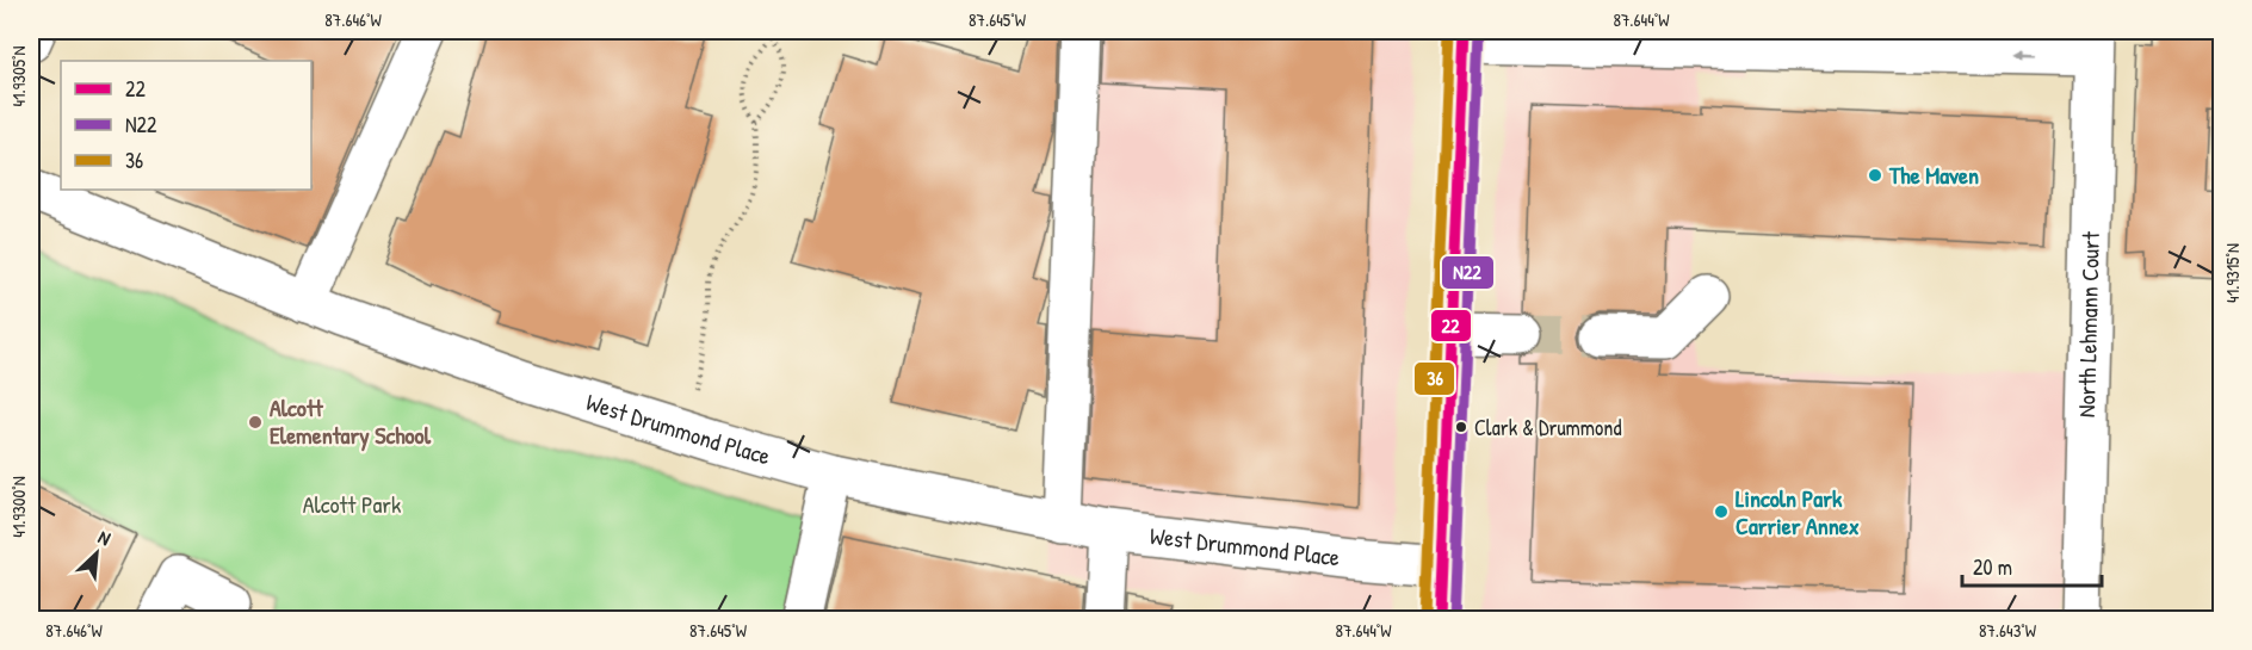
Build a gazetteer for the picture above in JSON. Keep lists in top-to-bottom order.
{
  "streets": {
    "street": ["North Lehmann Court", "West Drummond Place"]
  },
  "parks": ["Alcott Park"],
  "places": [
    "The Maven",
    "Alcott Elementary School",
    "Clark & Drummond",
    "Lincoln Park Carrier Annex"
  ],
  "lines": ["transit line 22", "transit line 36", "transit line N22"],
  "legend": ["22", "N22", "36"],
  "scale_bar": "20 m",
  "north": "top right",
  "coordinates": [
    "87.646°W",
    "87.645°W",
    "87.644°W",
    "41.9305°N",
    "41.9315°N",
    "41.9300°N",
    "87.643°W"
  ]
}
